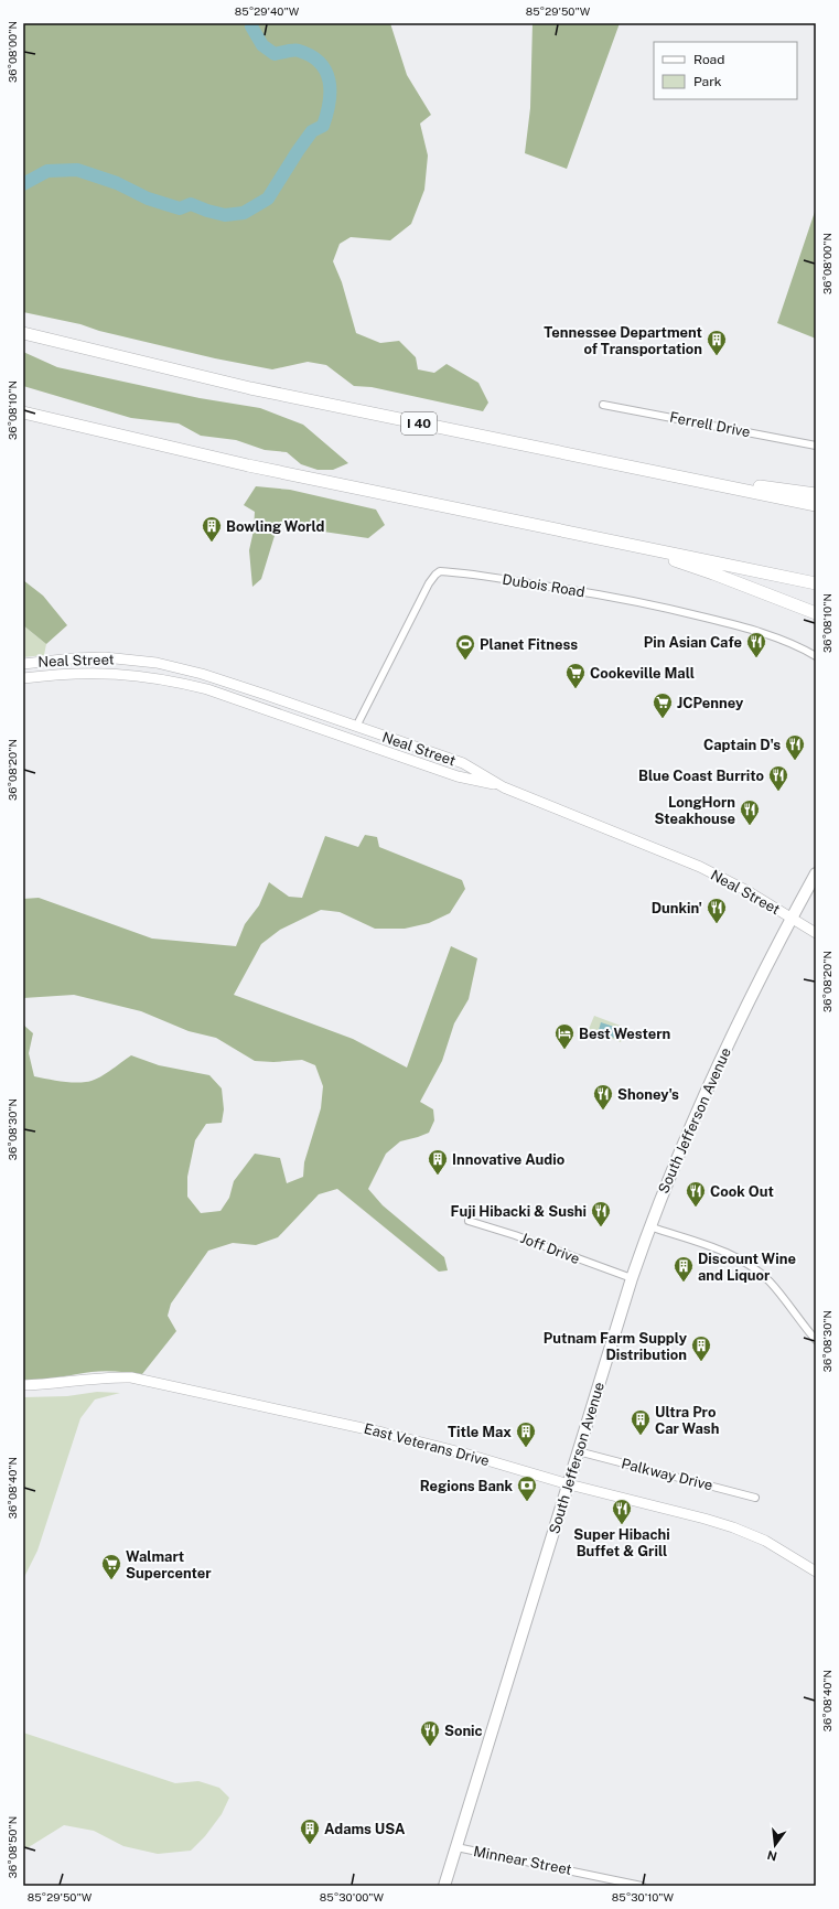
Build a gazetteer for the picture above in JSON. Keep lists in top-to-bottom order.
{
  "streets": {
    "highway": ["I 40"],
    "main road": ["Neal Street", "South Jefferson Avenue", "East Veterans Drive"],
    "street": [
      "Ferrell Drive",
      "Dubois Road",
      "Joff Drive",
      "Palkway Drive",
      "Minnear Street"
    ]
  },
  "crossings": [
    ["Dubois Road", "Neal Street"],
    ["Neal Street", "South Jefferson Avenue"],
    ["South Jefferson Avenue", "Joff Drive"],
    ["South Jefferson Avenue", "East Veterans Drive"],
    ["South Jefferson Avenue", "Palkway Drive"],
    ["South Jefferson Avenue", "Minnear Street"]
  ],
  "places": {
    "building": [
      "Tennessee Department of Transportation",
      "Bowling World",
      "Innovative Audio",
      "Discount Wine and Liquor",
      "Putnam Farm Supply Distribution",
      "Ultra Pro Car Wash",
      "Title Max",
      "Adams USA"
    ],
    "restaurant": [
      "Pin Asian Cafe",
      "Captain D's",
      "Blue Coast Burrito",
      "LongHorn Steakhouse",
      "Dunkin'",
      "Shoney's",
      "Cook Out",
      "Fuji Hibacki & Sushi",
      "Super Hibachi Buffet & Grill",
      "Sonic"
    ],
    "sports": ["Planet Fitness"],
    "supermarket": ["Cookeville Mall", "JCPenney", "Walmart Supercenter"],
    "hotel": ["Best Western"],
    "bank": ["Regions Bank"]
  },
  "legend": ["Road", "Park"],
  "north": "bottom",
  "coordinates": [
    "85°29'40\"W",
    "85°29'50\"W",
    "36°08'00\"N",
    "36°08'10\"N",
    "36°08'20\"N",
    "36°08'30\"N",
    "36°08'40\"N",
    "36°08'50\"N",
    "85°30'00\"W",
    "85°30'10\"W"
  ]
}
